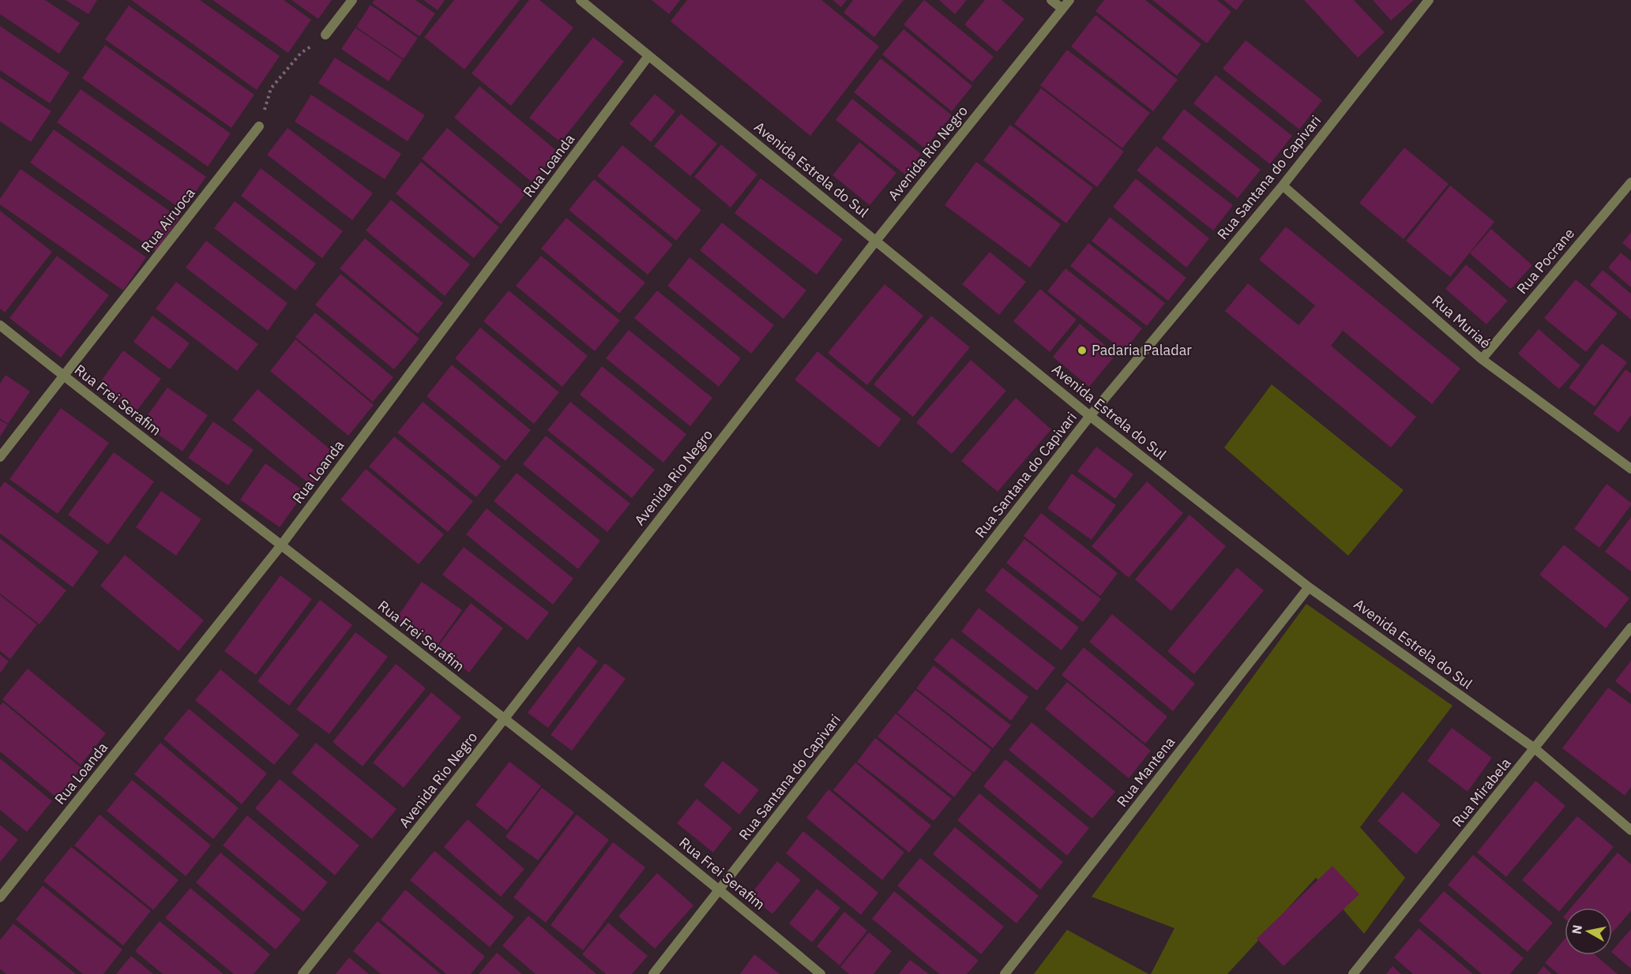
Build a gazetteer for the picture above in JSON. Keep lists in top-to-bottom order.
{
  "streets": {
    "street": [
      "Avenida Rio Negro",
      "Rua Loanda",
      "Avenida Estrela do Sul",
      "Rua Santana do Capivari",
      "Rua Airuoca",
      "Rua Pocrane",
      "Rua Muriaé",
      "Rua Frei Serafim",
      "Rua Mantena",
      "Rua Mirabela"
    ]
  },
  "crossings": [
    ["Avenida Rio Negro", "Avenida Estrela do Sul"],
    ["Avenida Rio Negro", "Rua Frei Serafim"],
    ["Rua Loanda", "Avenida Estrela do Sul"],
    ["Rua Loanda", "Rua Frei Serafim"],
    ["Avenida Estrela do Sul", "Rua Santana do Capivari"],
    ["Avenida Estrela do Sul", "Rua Mantena"],
    ["Avenida Estrela do Sul", "Rua Mirabela"],
    ["Rua Santana do Capivari", "Rua Muriaé"],
    ["Rua Santana do Capivari", "Rua Frei Serafim"],
    ["Rua Airuoca", "Rua Frei Serafim"],
    ["Rua Pocrane", "Rua Muriaé"]
  ],
  "places": ["Padaria Paladar"],
  "north": "left"
}
